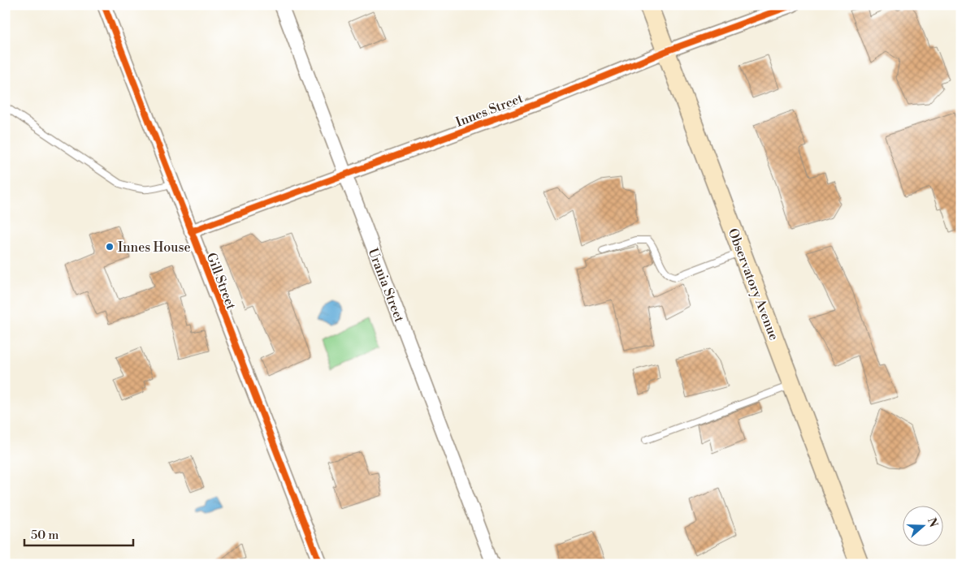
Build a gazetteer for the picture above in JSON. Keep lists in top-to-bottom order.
{
  "streets": {
    "main road": ["Observatory Avenue"],
    "street": ["Innes Street", "Gill Street", "Urania Street"]
  },
  "crossings": [
    ["Innes Street", "Gill Street"],
    ["Innes Street", "Observatory Avenue"],
    ["Innes Street", "Urania Street"]
  ],
  "places": ["Innes House"],
  "scale_bar": "50 m",
  "north": "right"
}
